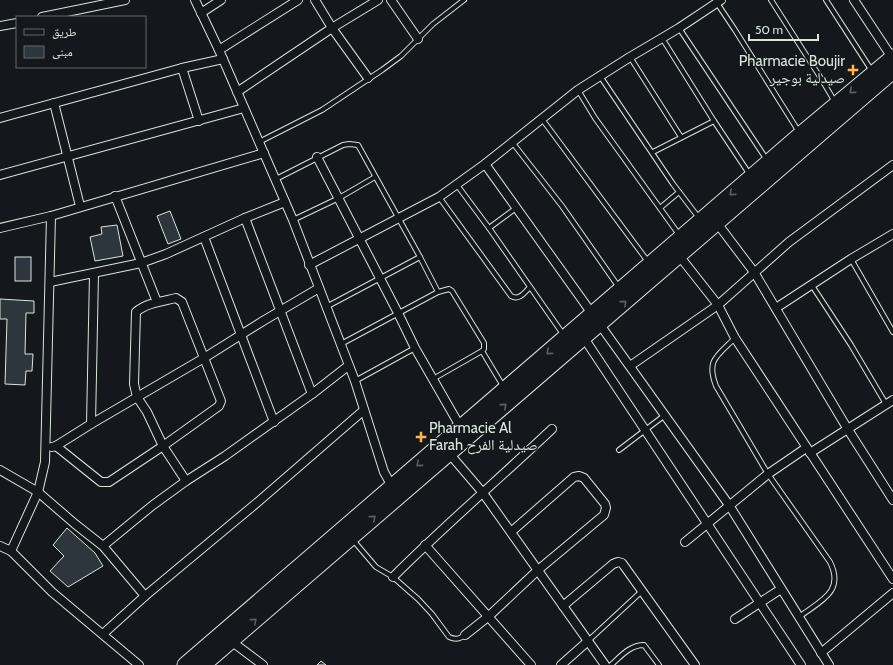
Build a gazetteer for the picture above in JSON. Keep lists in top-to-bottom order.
{
  "places": {
    "health": ["Pharmacie Boujir صيدلية بوجير", "Pharmacie Al Farah صيدلية الفرح"]
  },
  "legend": ["طريق", "مبنى"],
  "scale_bar": "50 m"
}
